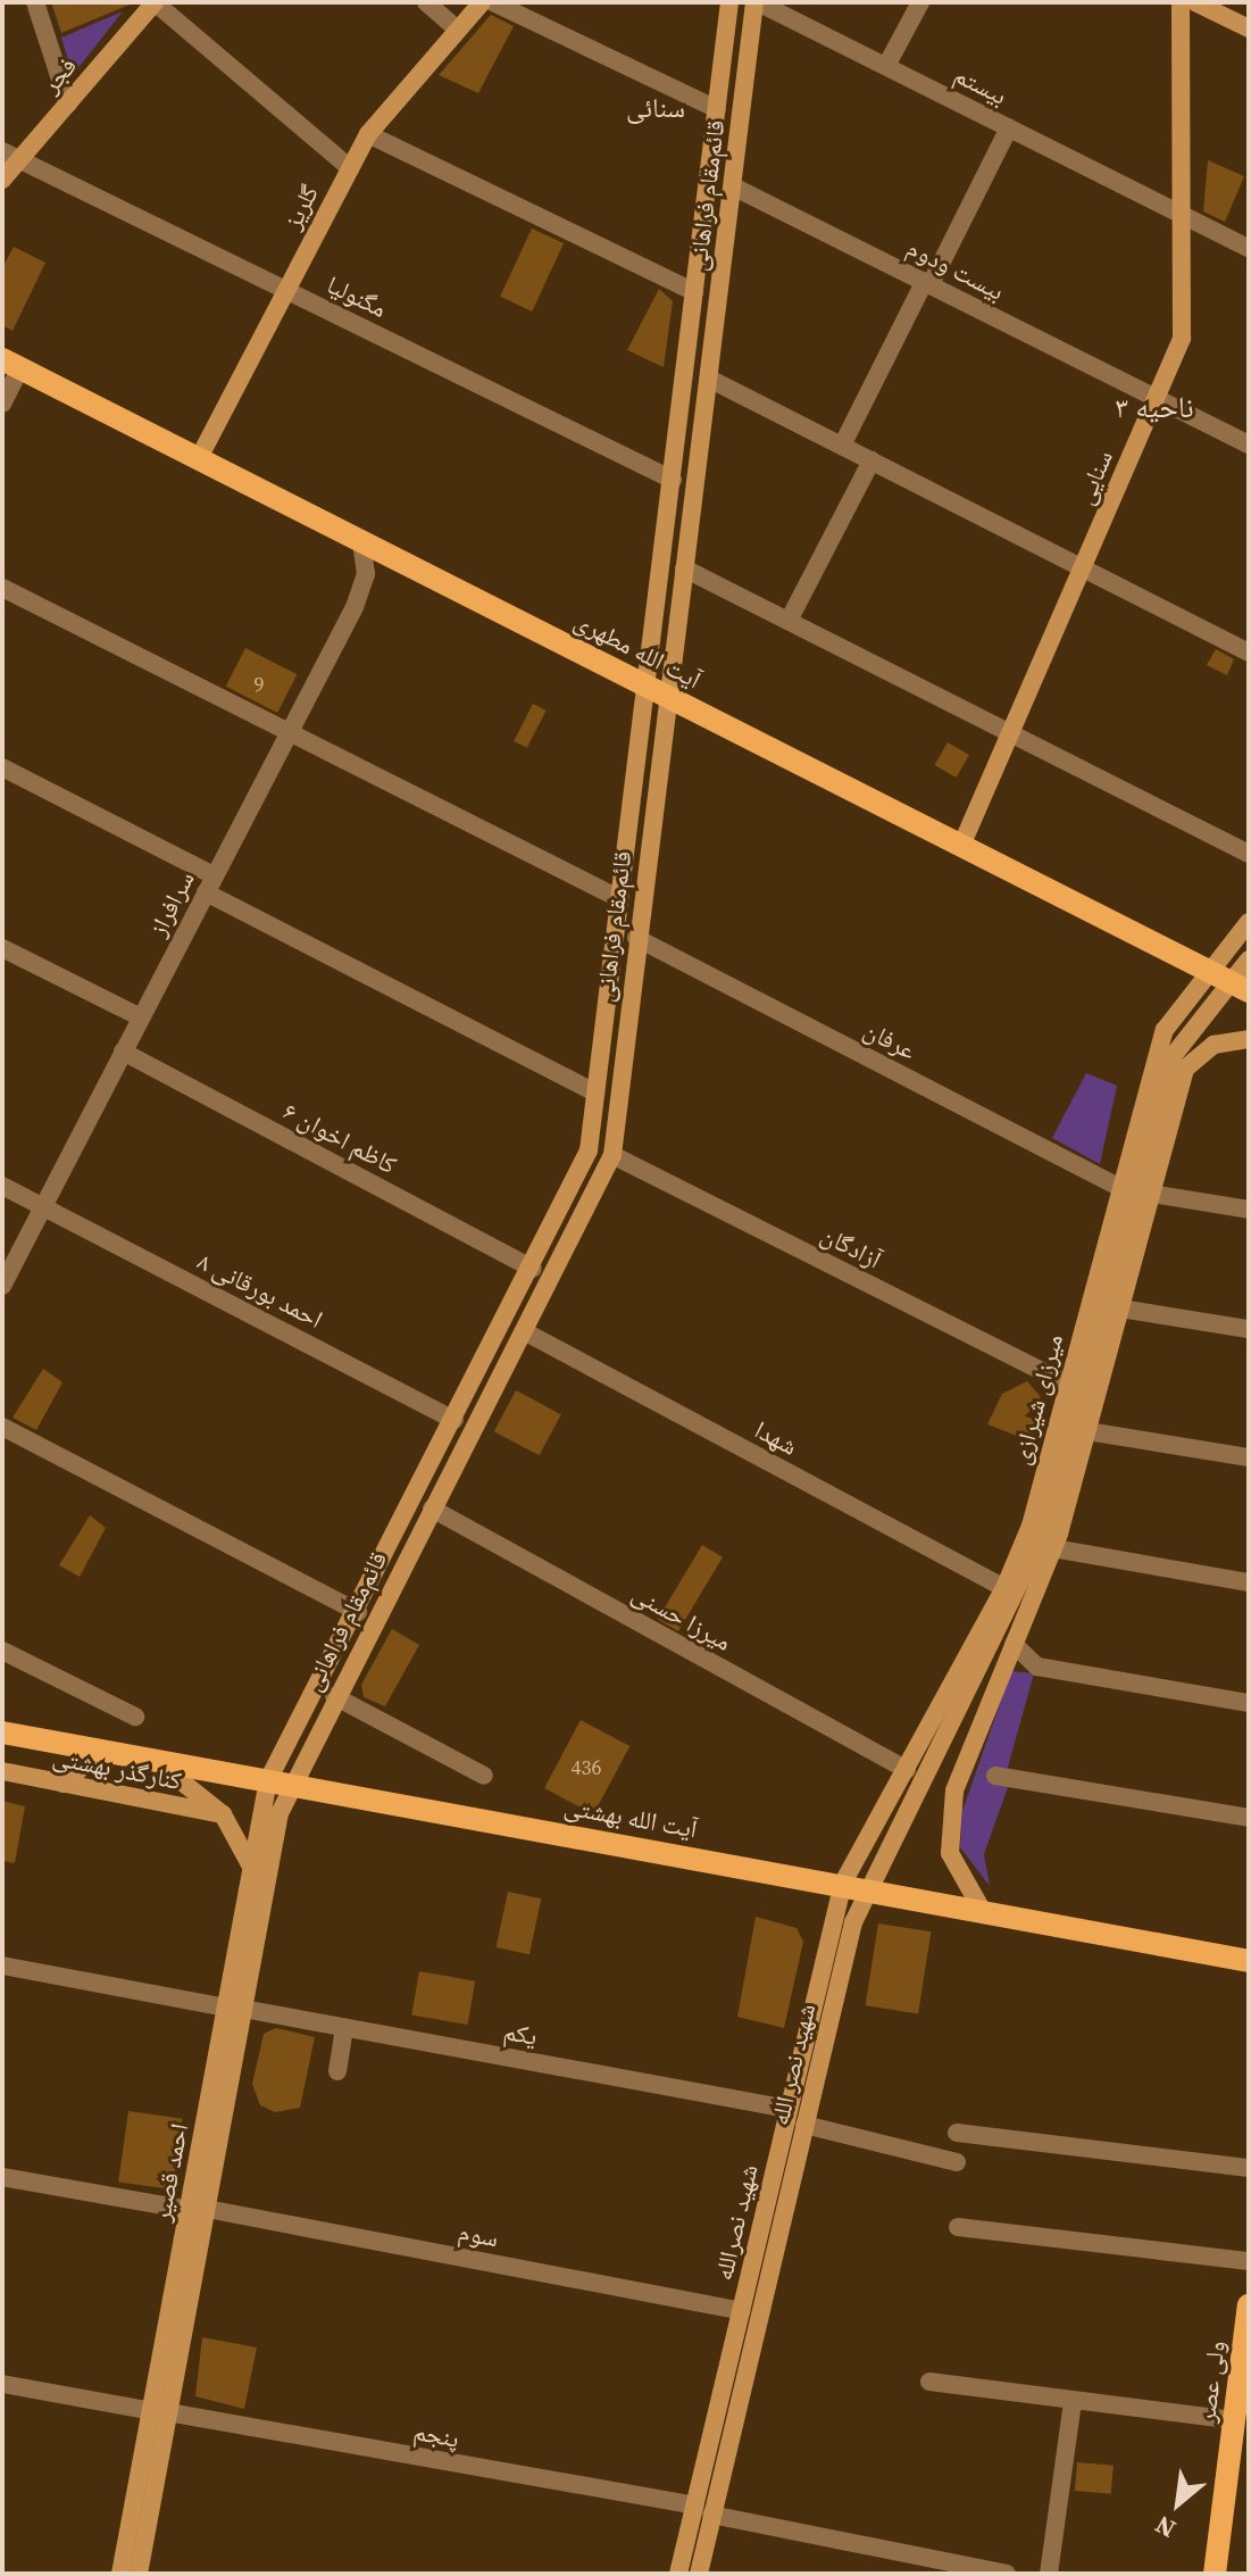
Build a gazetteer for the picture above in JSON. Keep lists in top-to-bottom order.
{
  "streets": {
    "main road": [
      "فجر",
      "قائم‌مقام فراهانی",
      "گلریز",
      "سنایی",
      "آیت الله مطهری",
      "میرزای شیرازی",
      "کنارگذر بهشتی",
      "آیت الله بهشتی",
      "شهید نصر الله",
      "احمد قصیر",
      "شهید نصرالله",
      "ولی عصر"
    ],
    "street": [
      "بیستم",
      "بیست ودوم",
      "مگنولیا",
      "سرافراز",
      "عرفان",
      "کاظم اخوان ۶",
      "آزادگان",
      "احمد بورقانی ۸",
      "شهدا",
      "میرزا حسنی",
      "یکم",
      "سوم",
      "پنجم"
    ]
  },
  "crossings": [
    ["فجر", "مگنولیا"],
    ["بیستم", "قائم‌مقام فراهانی"],
    ["بیستم", "سنایی"],
    ["قائم‌مقام فراهانی", "بیست ودوم"],
    ["قائم‌مقام فراهانی", "مگنولیا"],
    ["قائم‌مقام فراهانی", "آیت الله مطهری"],
    ["قائم‌مقام فراهانی", "عرفان"],
    ["قائم‌مقام فراهانی", "کاظم اخوان ۶"],
    ["قائم‌مقام فراهانی", "آزادگان"],
    ["قائم‌مقام فراهانی", "احمد بورقانی ۸"],
    ["قائم‌مقام فراهانی", "شهدا"],
    ["قائم‌مقام فراهانی", "میرزا حسنی"],
    ["قائم‌مقام فراهانی", "آیت الله بهشتی"],
    ["قائم‌مقام فراهانی", "احمد قصیر"],
    ["گلریز", "مگنولیا"],
    ["گلریز", "آیت الله مطهری"],
    ["بیست ودوم", "سنایی"],
    ["سنایی", "آیت الله مطهری"],
    ["آیت الله مطهری", "سرافراز"],
    ["آیت الله مطهری", "میرزای شیرازی"],
    ["سرافراز", "کاظم اخوان ۶"],
    ["سرافراز", "احمد بورقانی ۸"],
    ["عرفان", "میرزای شیرازی"],
    ["آزادگان", "میرزای شیرازی"],
    ["میرزای شیرازی", "شهدا"],
    ["میرزای شیرازی", "میرزا حسنی"],
    ["میرزای شیرازی", "آیت الله بهشتی"],
    ["میرزای شیرازی", "شهید نصر الله"],
    ["میرزای شیرازی", "شهید نصرالله"],
    ["آیت الله بهشتی", "شهید نصر الله"],
    ["آیت الله بهشتی", "احمد قصیر"],
    ["آیت الله بهشتی", "شهید نصرالله"],
    ["یکم", "احمد قصیر"],
    ["یکم", "شهید نصرالله"],
    ["شهید نصر الله", "شهید نصرالله"],
    ["شهید نصر الله", "پنجم"],
    ["احمد قصیر", "سوم"],
    ["احمد قصیر", "پنجم"],
    ["شهید نصرالله", "سوم"],
    ["شهید نصرالله", "پنجم"]
  ],
  "districts": ["سنائی", "ناحیه ۳"],
  "house_numbers": ["9", "436"],
  "north": "bottom left"
}
